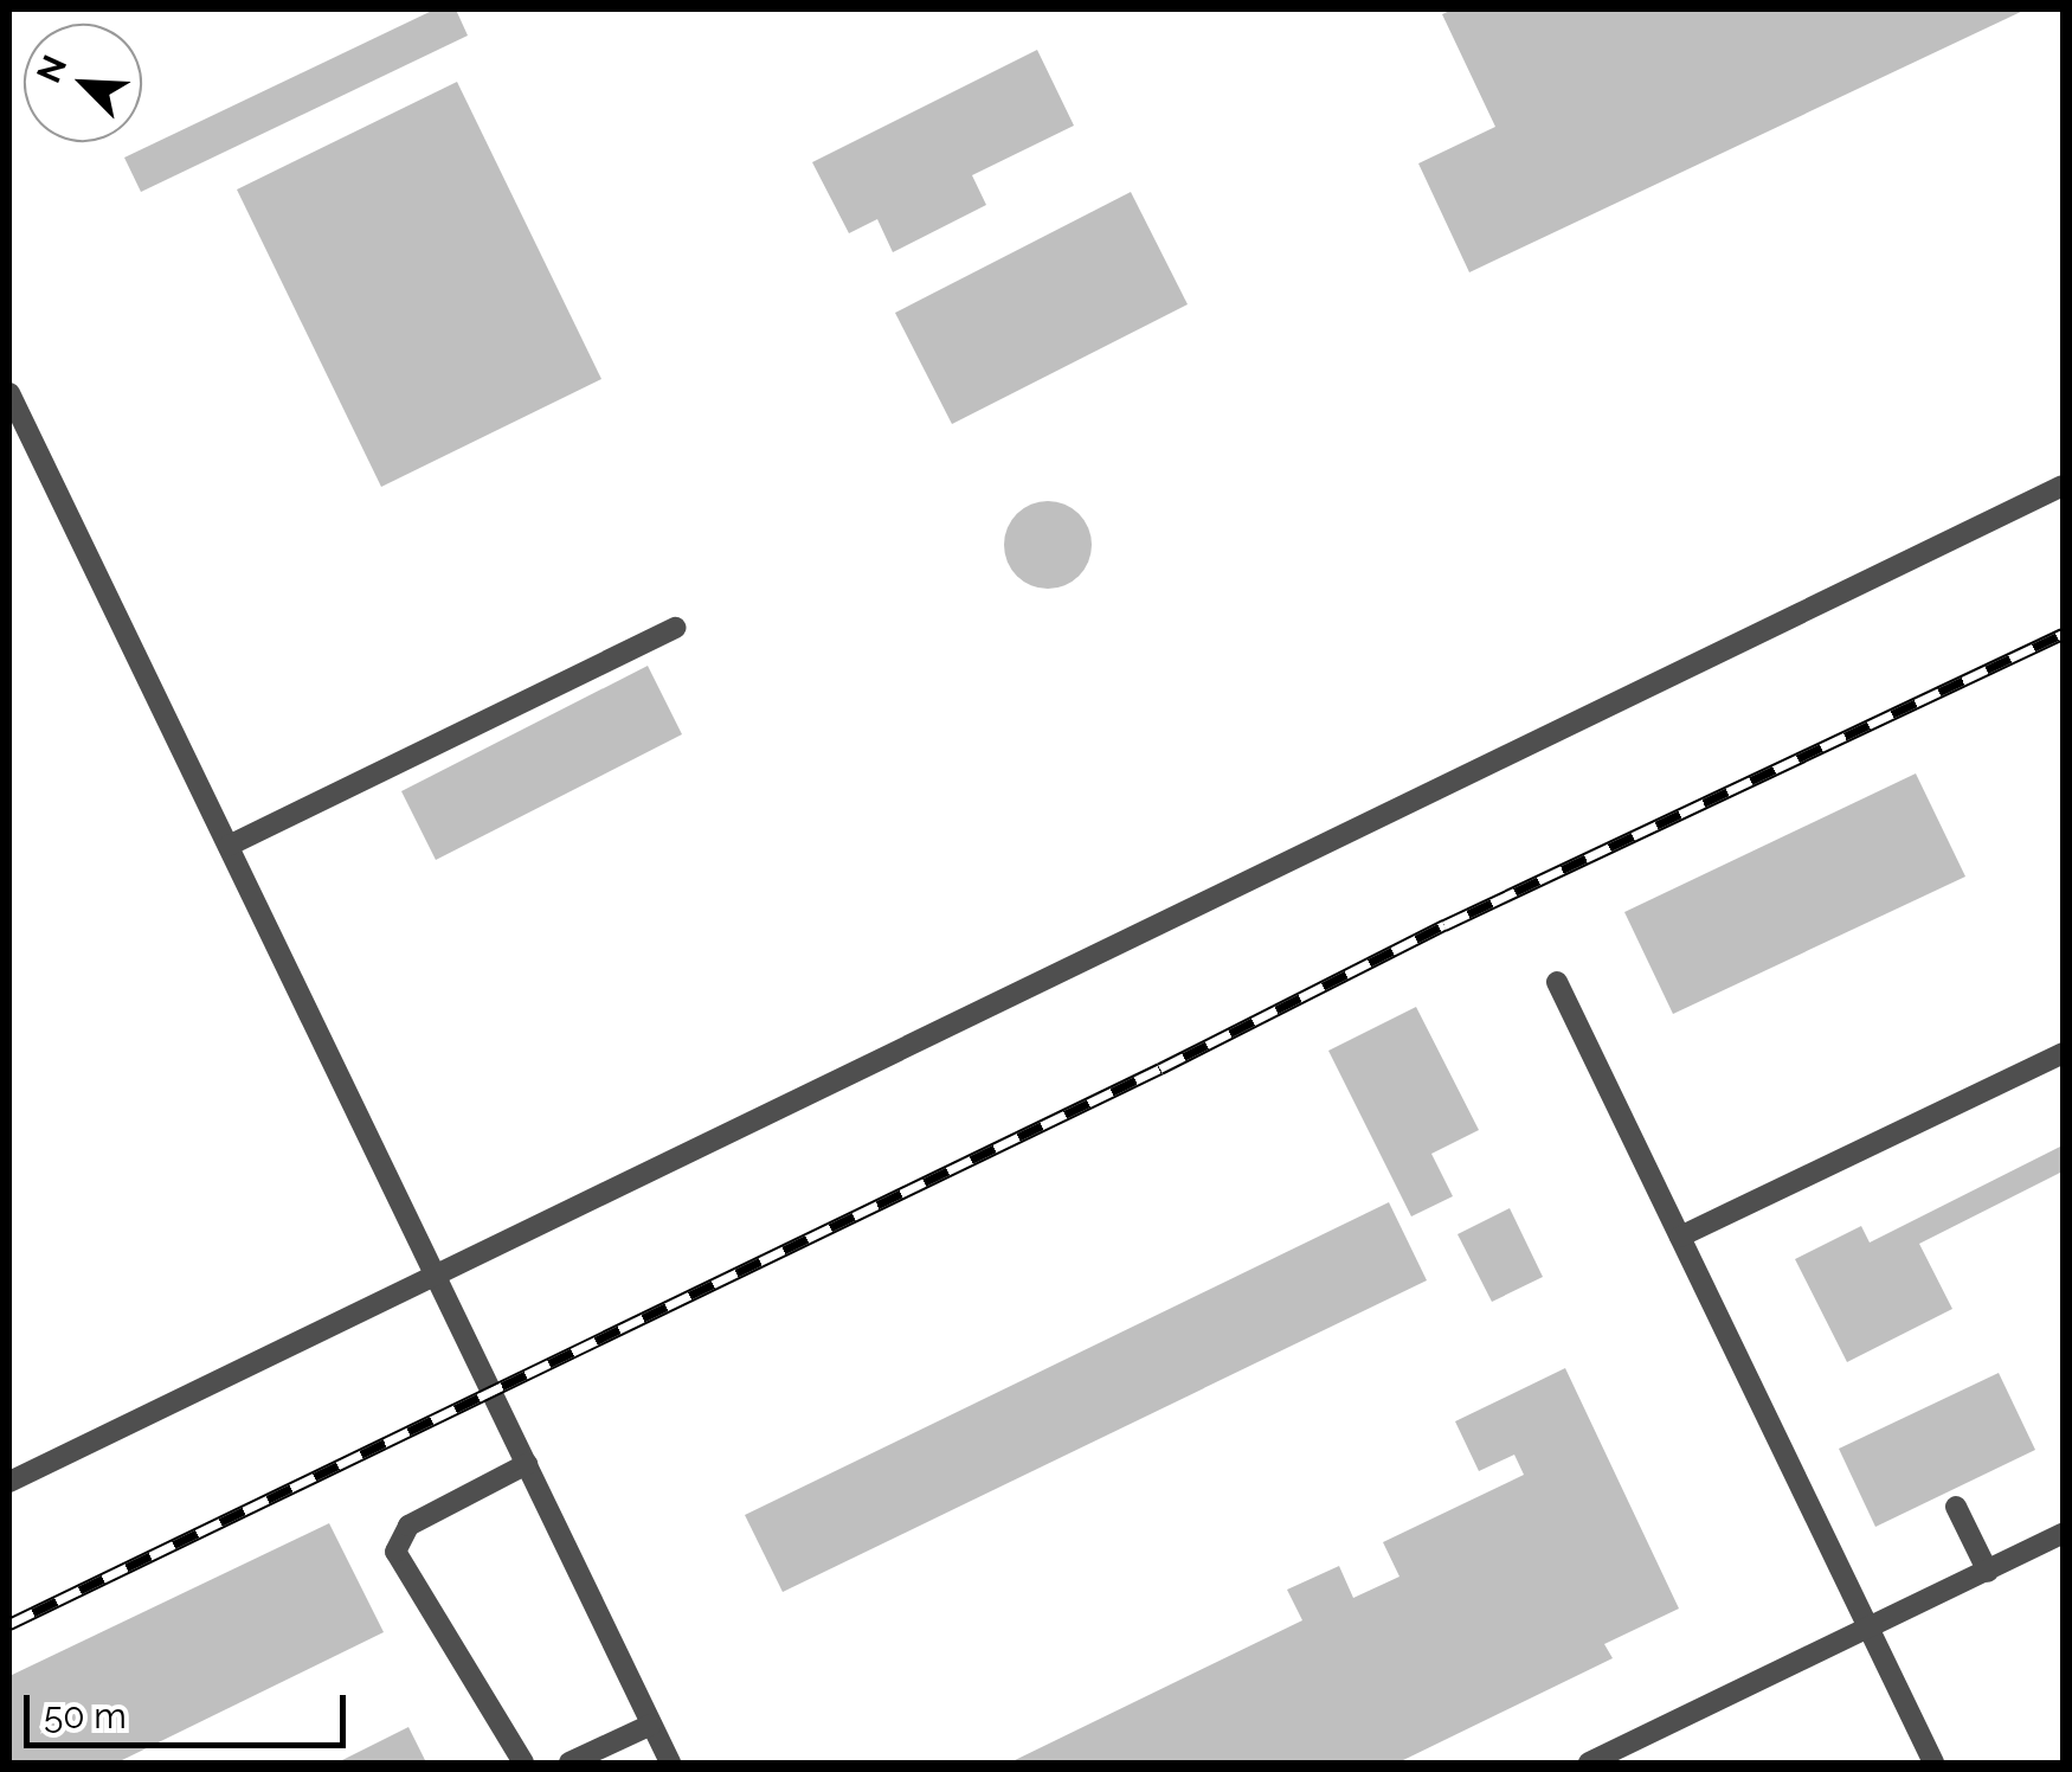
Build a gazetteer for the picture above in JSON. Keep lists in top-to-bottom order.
{
  "scale_bar": "50 m",
  "north": "top left"
}
